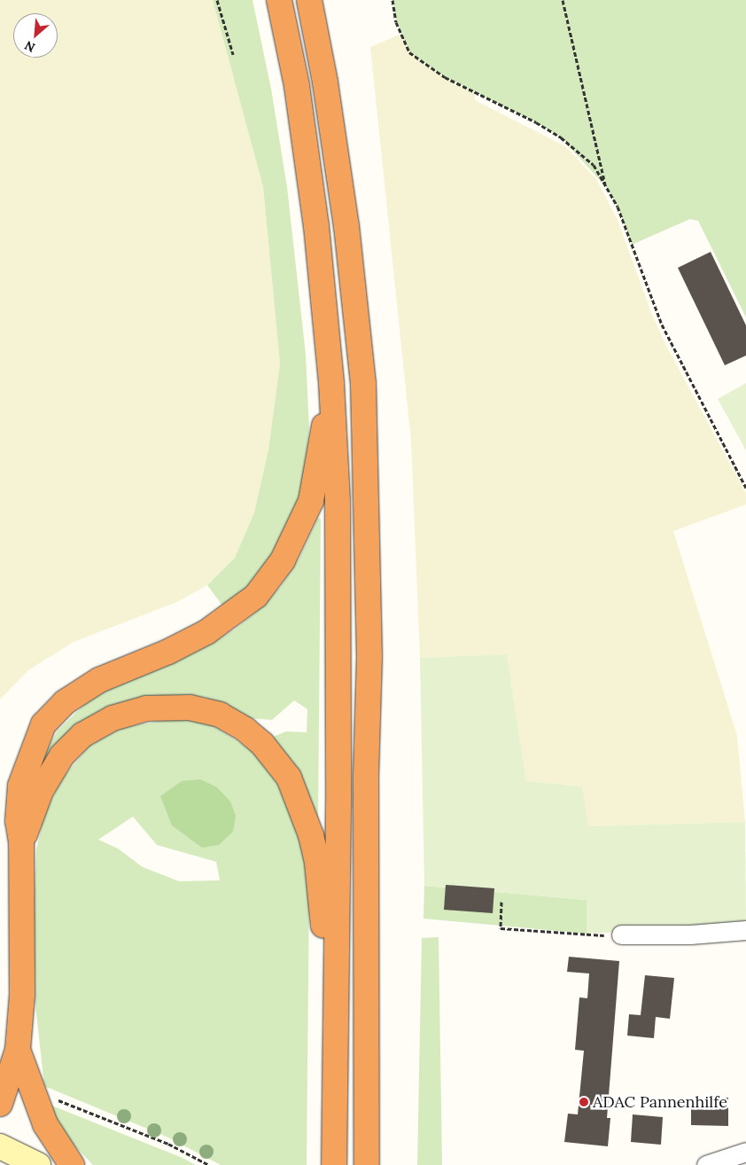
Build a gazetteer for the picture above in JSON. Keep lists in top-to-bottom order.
{
  "places": ["ADAC Pannenhilfe"],
  "north": "bottom left"
}
